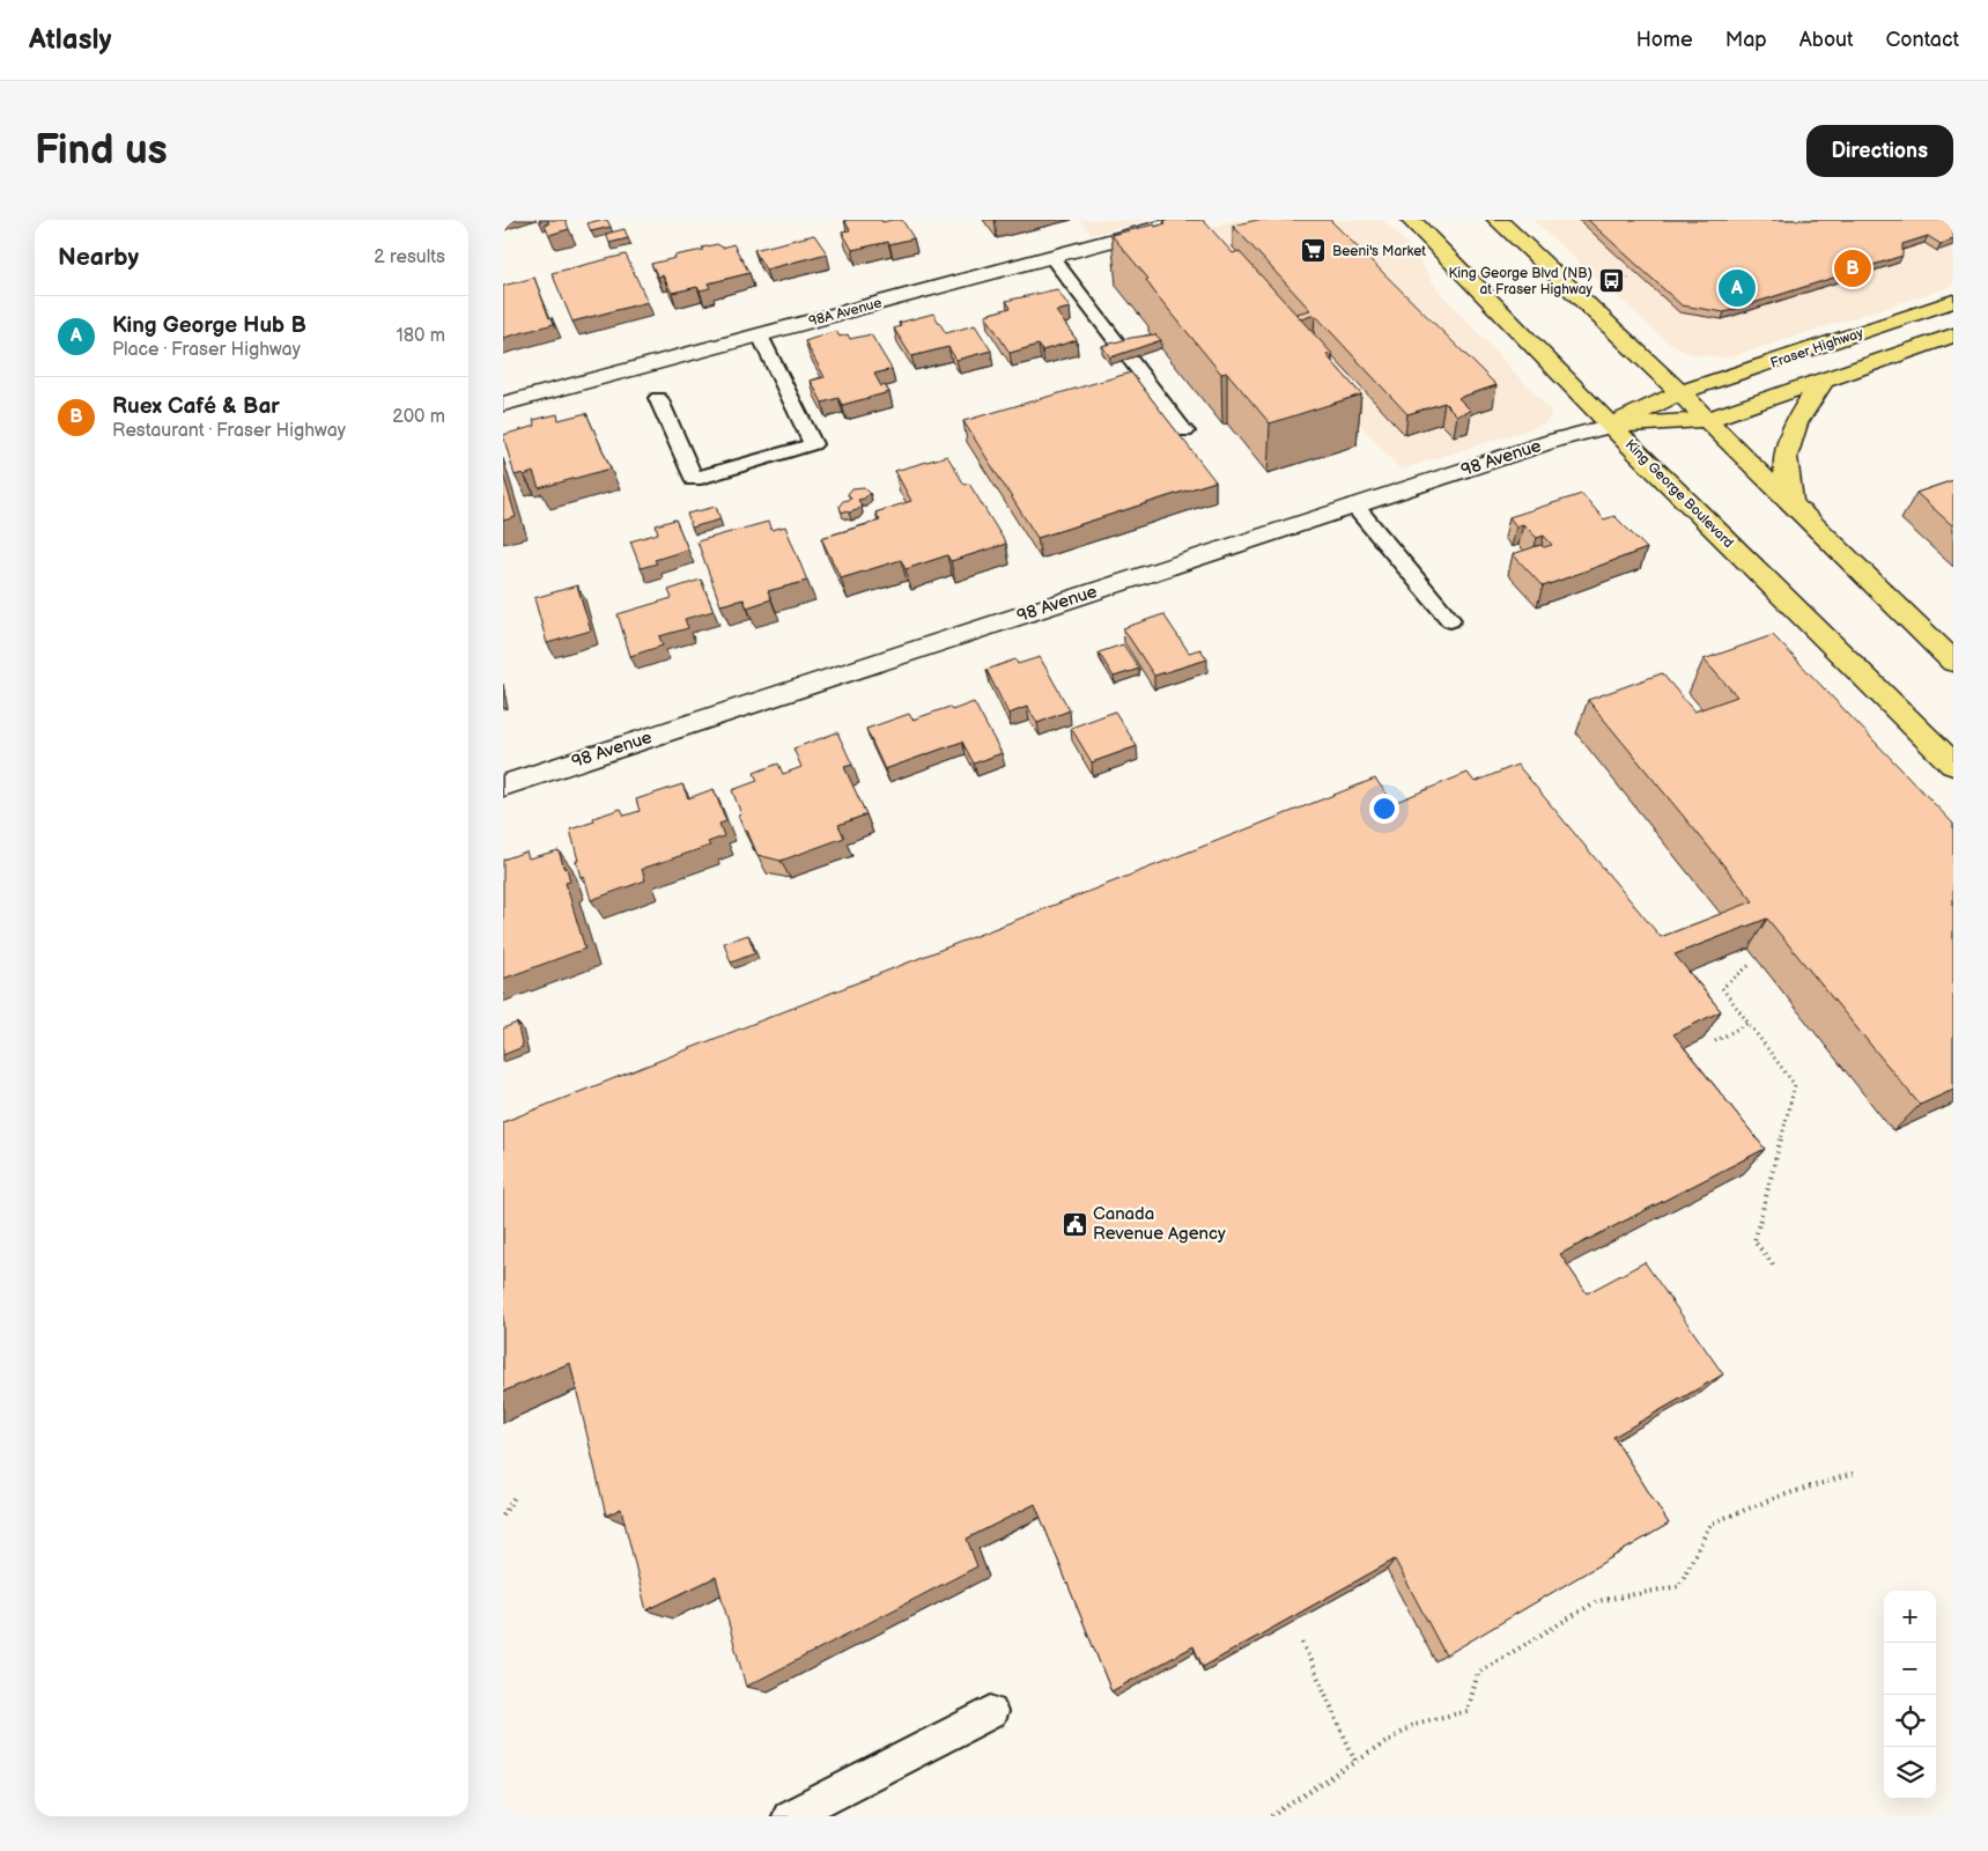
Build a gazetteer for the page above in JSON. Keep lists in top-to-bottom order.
{
  "streets": {
    "main road": ["Fraser Highway", "King George Boulevard"],
    "street": ["98A Avenue", "98 Avenue"]
  },
  "crossings": [
    ["Fraser Highway", "98 Avenue"],
    ["Fraser Highway", "King George Boulevard"],
    ["98 Avenue", "King George Boulevard"]
  ],
  "places": {
    "supermarket": ["Beeni's Market"],
    "bus stop": ["King George Blvd (NB) at Fraser Highway"],
    "public building": ["Canada Revenue Agency"]
  },
  "page": {
    "header": "Atlasly",
    "nav": [
      "Home",
      "Map",
      "About",
      "Contact"
    ],
    "buttons": "Directions",
    "title": "Find us",
    "heading": ["Nearby", "2 results"],
    "pins": ["B", "A"],
    "list": [
      {
        "mark": "A",
        "name": "King George Hub B",
        "note": "Place · Fraser Highway",
        "value": "180 m"
      },
      {
        "mark": "B",
        "name": "Ruex Café & Bar",
        "note": "Restaurant · Fraser Highway",
        "value": "200 m"
      }
    ],
    "map_buttons": ["+", "−"]
  }
}
